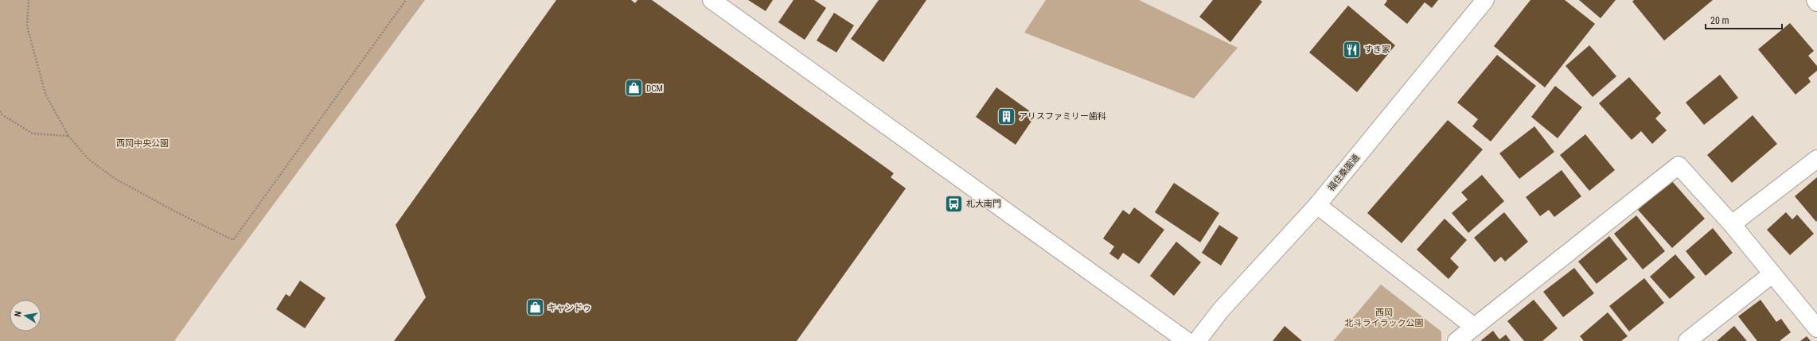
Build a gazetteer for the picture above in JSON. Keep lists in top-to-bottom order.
{
  "streets": {
    "street": ["福住桑園通"]
  },
  "parks": ["西岡中央公園", "西岡 北斗ライラック公園"],
  "places": {
    "restaurant": ["すき家"],
    "shop": ["DCM", "キャンドゥ"],
    "building": ["アリスファミリー歯科"],
    "bus stop": ["札大南門"]
  },
  "scale_bar": "20 m",
  "north": "left"
}
